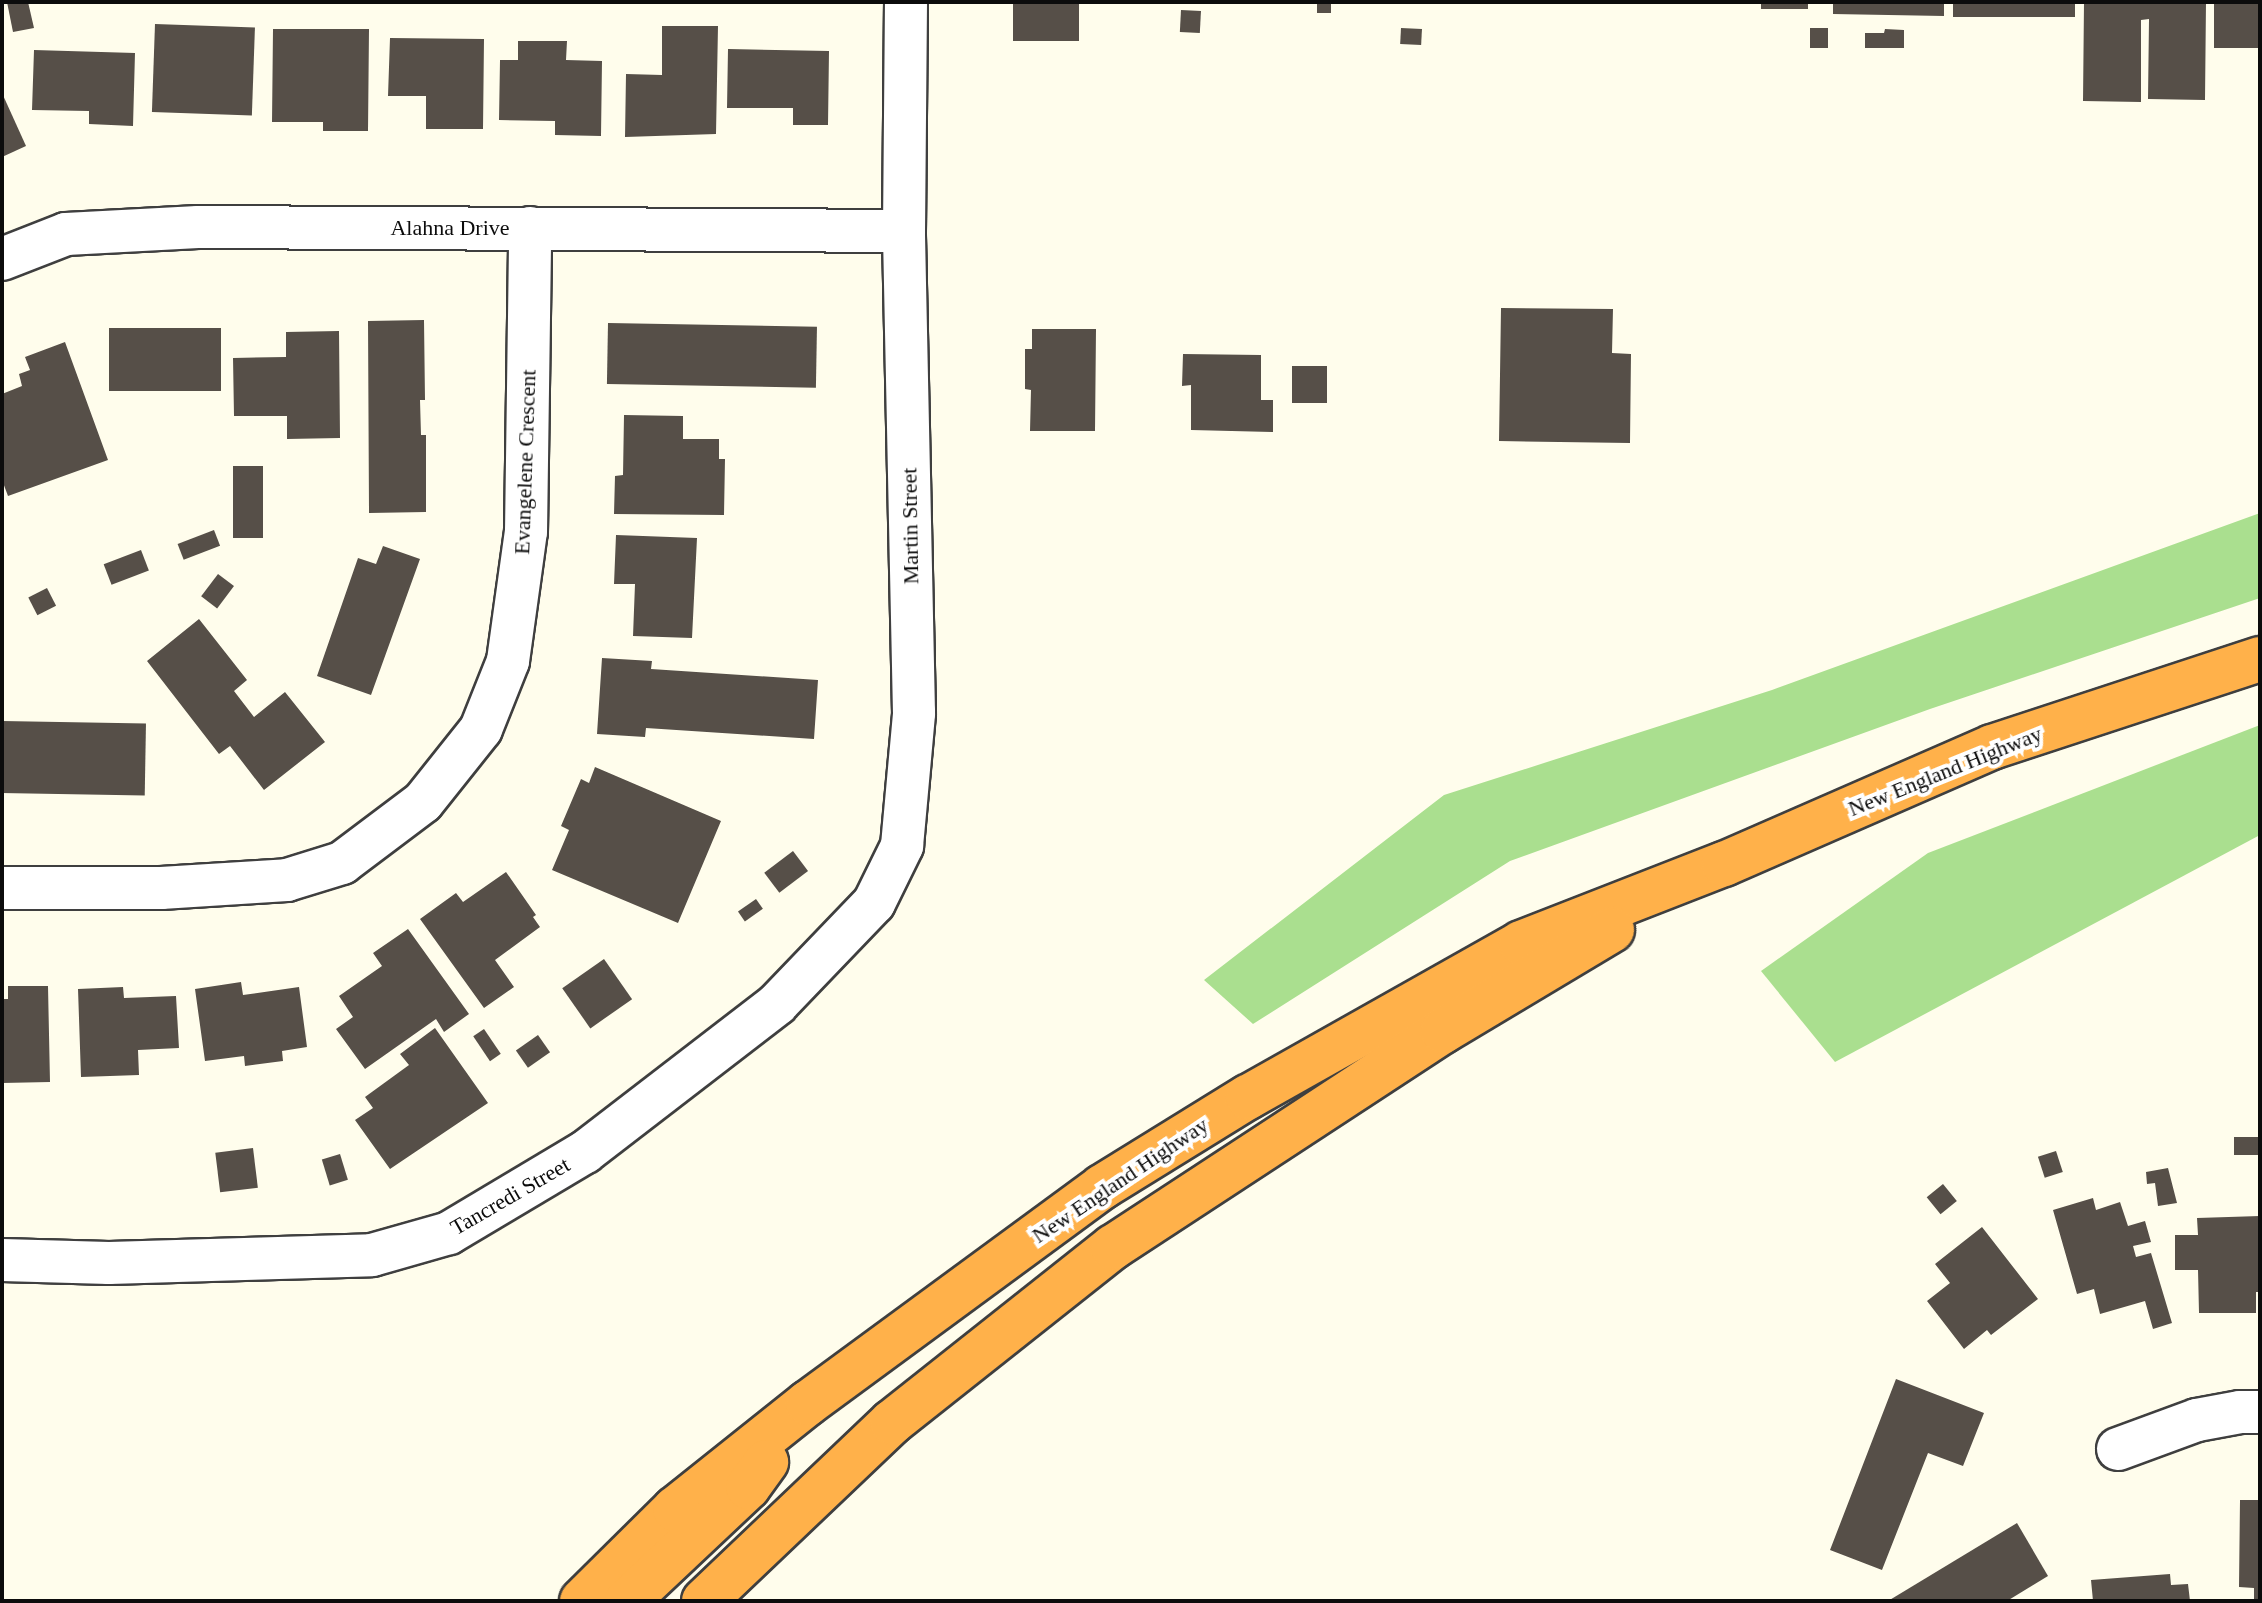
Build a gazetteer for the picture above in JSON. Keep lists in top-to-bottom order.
{
  "streets": {
    "highway": ["New England Highway"],
    "street": [
      "Alahna Drive",
      "Evangelene Crescent",
      "Martin Street",
      "Tancredi Street"
    ]
  },
  "crossings": [
    ["Alahna Drive", "Evangelene Crescent"],
    ["Alahna Drive", "Martin Street"],
    ["Martin Street", "Tancredi Street"]
  ]
}
